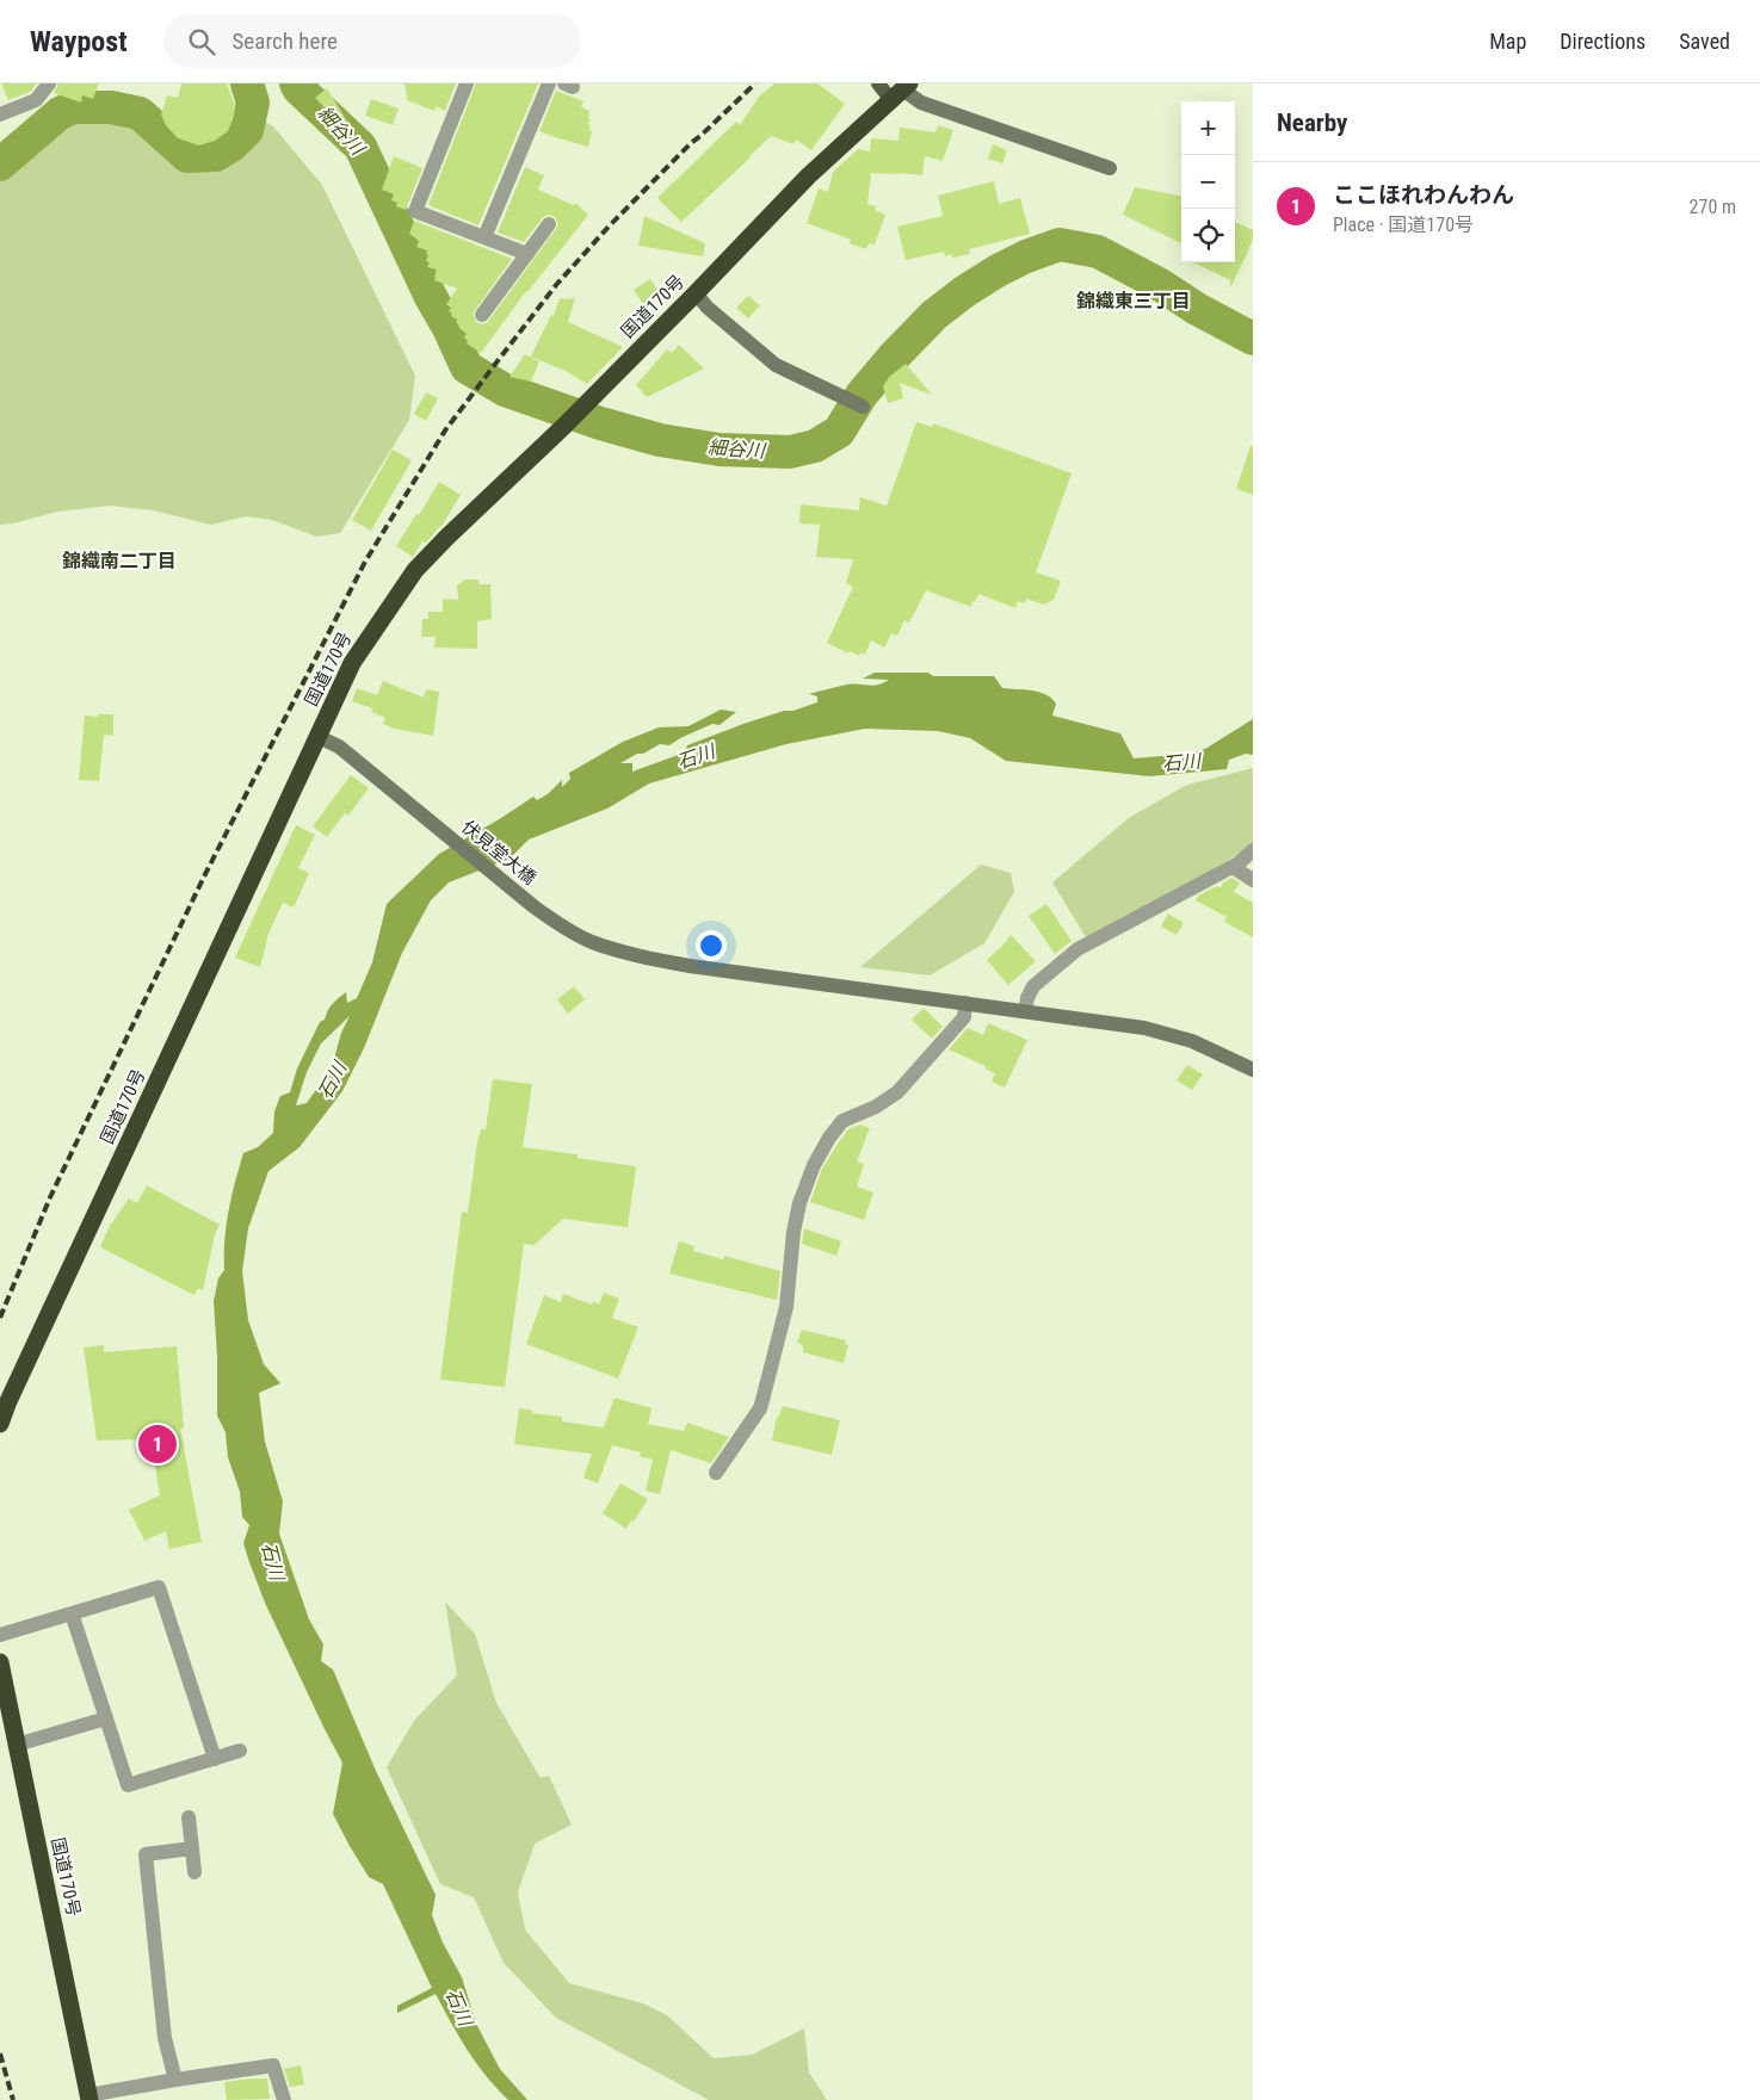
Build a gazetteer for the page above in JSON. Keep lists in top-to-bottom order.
{
  "streets": {
    "highway": ["国道170号"],
    "street": ["伏見堂大橋"]
  },
  "crossings": [
    ["国道170号", "伏見堂大橋"]
  ],
  "districts": ["錦織東三丁目", "錦織南二丁目"],
  "water": ["細谷川", "石川"],
  "page": {
    "header": "Waypost",
    "search": "Search here",
    "nav": ["Map", "Directions", "Saved"],
    "heading": "Nearby",
    "map_buttons": ["+", "−"],
    "list": [
      {
        "mark": "1",
        "name": "ここほれわんわん",
        "note": "Place · 国道170号",
        "value": "270 m"
      }
    ],
    "pins": "1"
  }
}
